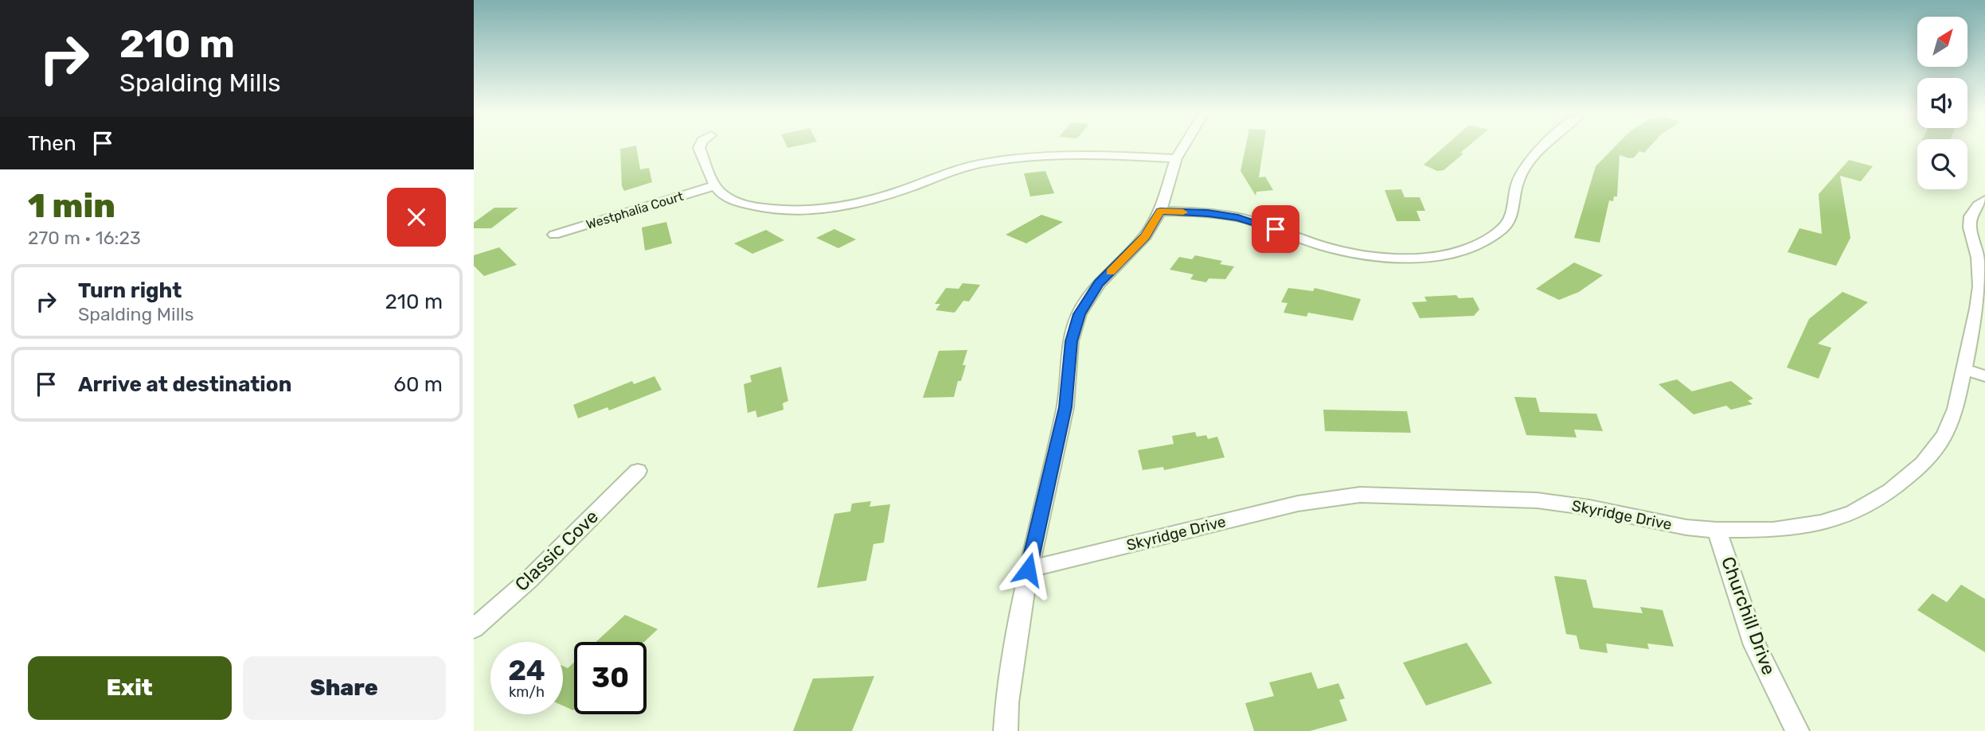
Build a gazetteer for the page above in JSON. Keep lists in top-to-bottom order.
{
  "streets": {
    "street": [
      "Westphalia Court",
      "Skyridge Drive",
      "Classic Cove",
      "Churchill Drive"
    ]
  },
  "crossings": [
    ["Skyridge Drive", "Churchill Drive"]
  ],
  "north": "top right",
  "page": {
    "turn": ["210 m", "Spalding Mills"],
    "then": "Then",
    "heading": ["1 min", "270 m · 16:23"],
    "list": [
      {
        "name": "Turn right",
        "note": "Spalding Mills",
        "value": "210 m"
      },
      {
        "name": "Arrive at destination",
        "value": "60 m"
      }
    ],
    "speed": "24 km/h",
    "limit": "30",
    "buttons": ["Exit", "Share"]
  }
}
